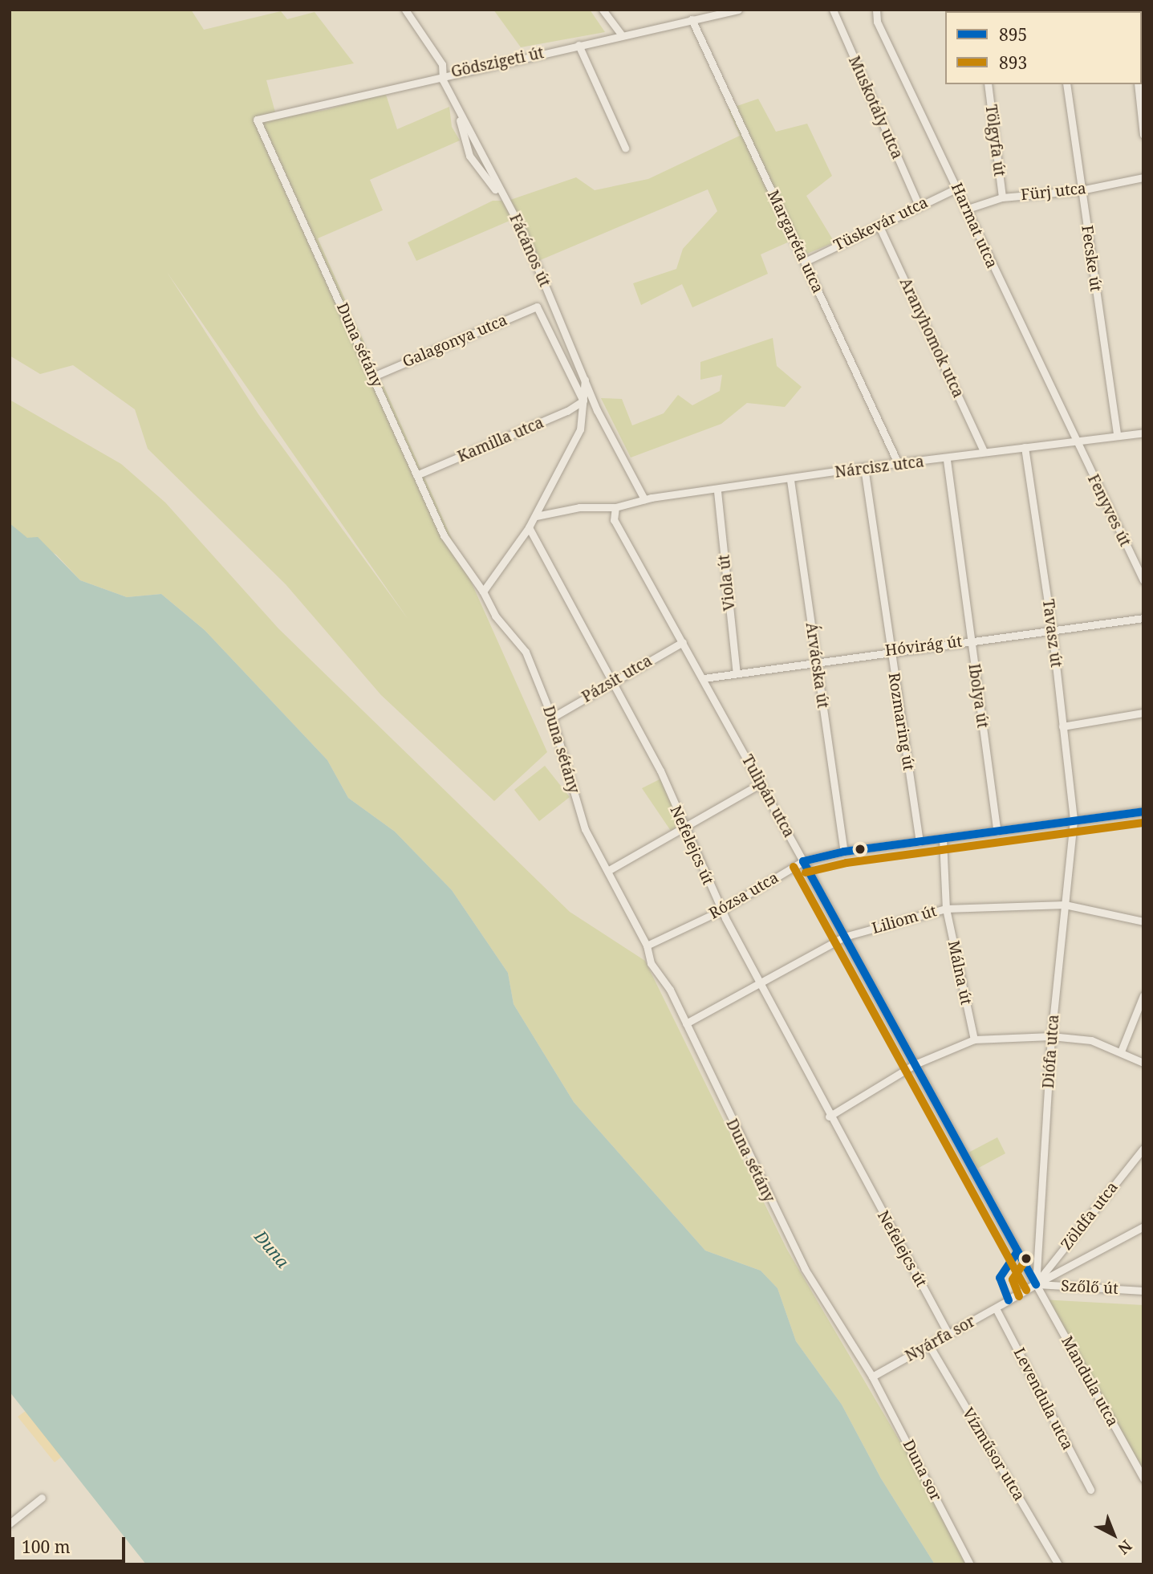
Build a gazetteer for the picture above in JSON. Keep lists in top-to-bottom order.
{
  "streets": {
    "street": [
      "Gödszigeti út",
      "Muskotály utca",
      "Tölgyfa út",
      "Fürj utca",
      "Tüskevár utca",
      "Harmat utca",
      "Margaréta utca",
      "Fácános út",
      "Fecske út",
      "Aranyhomok utca",
      "Galagonya utca",
      "Duna sétány",
      "Kamilla utca",
      "Nárcisz utca",
      "Fenyves út",
      "Viola út",
      "Tavasz út",
      "Hóvirág út",
      "Árvácska út",
      "Pázsit utca",
      "Ibolya út",
      "Rozmaring út",
      "Tulipán utca",
      "Nefelejcs út",
      "Rózsa utca",
      "Liliom út",
      "Málna út",
      "Diófa utca",
      "Zöldfa utca",
      "Szőlő út",
      "Nyárfa sor",
      "Mandula utca",
      "Levendula utca",
      "Vízműsor utca",
      "Duna sor"
    ]
  },
  "crossings": [
    ["Gödszigeti út", "Margaréta utca"],
    ["Gödszigeti út", "Fácános út"],
    ["Gödszigeti út", "Duna sétány"],
    ["Muskotály utca", "Tüskevár utca"],
    ["Tölgyfa út", "Fürj utca"],
    ["Fürj utca", "Harmat utca"],
    ["Fürj utca", "Fecske út"],
    ["Tüskevár utca", "Harmat utca"],
    ["Tüskevár utca", "Margaréta utca"],
    ["Tüskevár utca", "Aranyhomok utca"],
    ["Harmat utca", "Nárcisz utca"],
    ["Harmat utca", "Fenyves út"],
    ["Margaréta utca", "Nárcisz utca"],
    ["Fácános út", "Nárcisz utca"],
    ["Fecske út", "Nárcisz utca"],
    ["Aranyhomok utca", "Nárcisz utca"],
    ["Galagonya utca", "Duna sétány"],
    ["Galagonya utca", "Kamilla utca"],
    ["Duna sétány", "Kamilla utca"],
    ["Duna sétány", "Pázsit utca"],
    ["Duna sétány", "Rózsa utca"],
    ["Duna sétány", "Liliom út"],
    ["Duna sétány", "Nyárfa sor"],
    ["Duna sétány", "Duna sor"],
    ["Nárcisz utca", "Fenyves út"],
    ["Nárcisz utca", "Viola út"],
    ["Nárcisz utca", "Tavasz út"],
    ["Nárcisz utca", "Árvácska út"],
    ["Nárcisz utca", "Ibolya út"],
    ["Nárcisz utca", "Rozmaring út"],
    ["Nárcisz utca", "Tulipán utca"],
    ["Viola út", "Hóvirág út"],
    ["Tavasz út", "Hóvirág út"],
    ["Tavasz út", "Rózsa utca"],
    ["Tavasz út", "Diófa utca"],
    ["Hóvirág út", "Árvácska út"],
    ["Hóvirág út", "Ibolya út"],
    ["Hóvirág út", "Rozmaring út"],
    ["Hóvirág út", "Tulipán utca"],
    ["Árvácska út", "Rózsa utca"],
    ["Pázsit utca", "Tulipán utca"],
    ["Pázsit utca", "Nefelejcs út"],
    ["Ibolya út", "Rózsa utca"],
    ["Rozmaring út", "Rózsa utca"],
    ["Tulipán utca", "Rózsa utca"],
    ["Tulipán utca", "Liliom út"],
    ["Tulipán utca", "Diófa utca"],
    ["Tulipán utca", "Zöldfa utca"],
    ["Tulipán utca", "Szőlő út"],
    ["Tulipán utca", "Mandula utca"],
    ["Nefelejcs út", "Rózsa utca"],
    ["Nefelejcs út", "Liliom út"],
    ["Nefelejcs út", "Nyárfa sor"],
    ["Rózsa utca", "Málna út"],
    ["Rózsa utca", "Diófa utca"],
    ["Liliom út", "Málna út"],
    ["Liliom út", "Diófa utca"],
    ["Diófa utca", "Zöldfa utca"],
    ["Diófa utca", "Szőlő út"],
    ["Diófa utca", "Mandula utca"],
    ["Zöldfa utca", "Szőlő út"],
    ["Zöldfa utca", "Mandula utca"],
    ["Szőlő út", "Mandula utca"],
    ["Nyárfa sor", "Levendula utca"],
    ["Nyárfa sor", "Vízműsor utca"],
    ["Nyárfa sor", "Duna sor"]
  ],
  "water": ["Duna"],
  "lines": ["transit line 895", "transit line 893"],
  "legend": ["895", "893"],
  "scale_bar": "100 m",
  "north": "bottom right"
}
